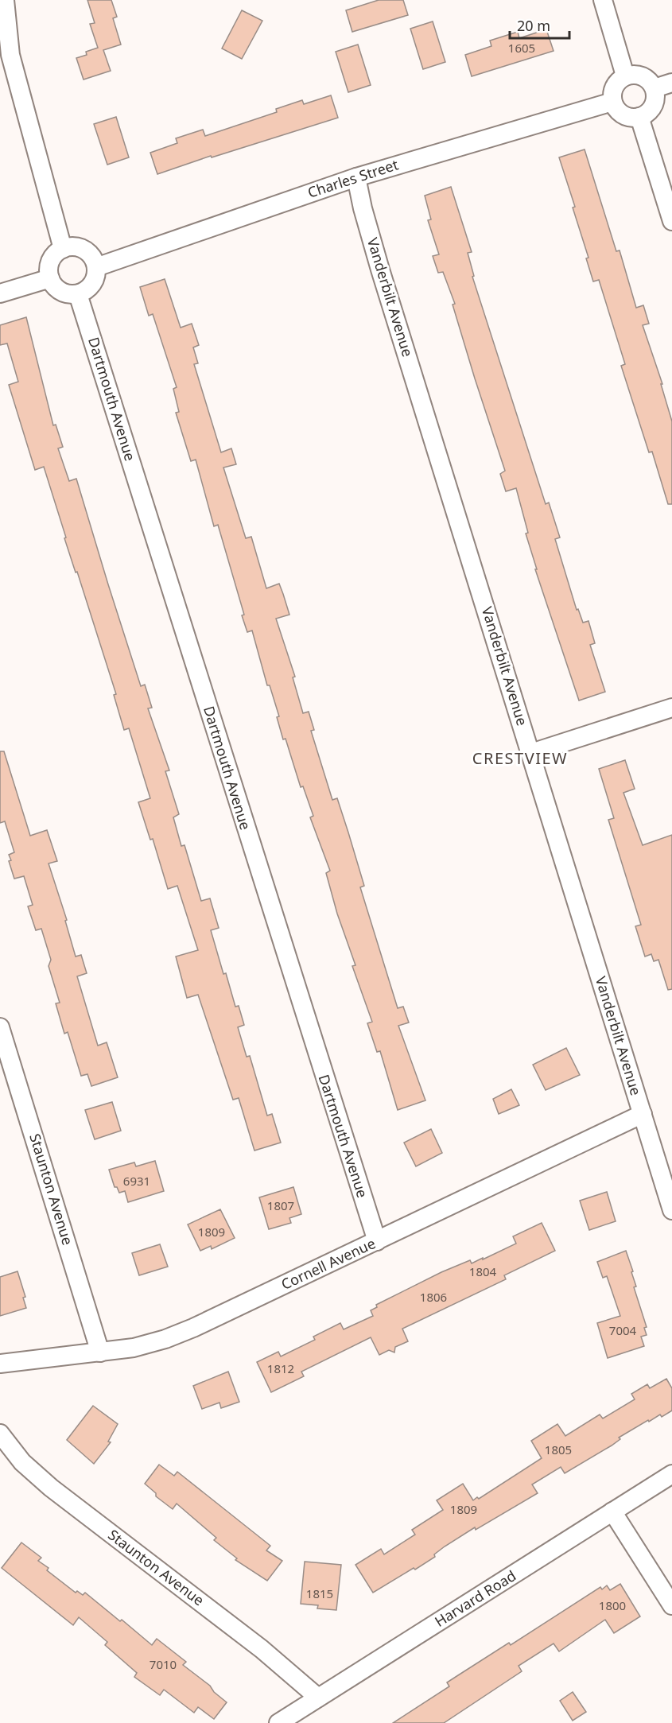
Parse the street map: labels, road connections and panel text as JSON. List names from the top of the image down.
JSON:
{
  "streets": {
    "street": [
      "Charles Street",
      "Vanderbilt Avenue",
      "Dartmouth Avenue",
      "Staunton Avenue",
      "Cornell Avenue",
      "Harvard Road"
    ]
  },
  "crossings": [
    ["Charles Street", "Vanderbilt Avenue"],
    ["Charles Street", "Dartmouth Avenue"],
    ["Vanderbilt Avenue", "Cornell Avenue"],
    ["Dartmouth Avenue", "Cornell Avenue"],
    ["Staunton Avenue", "Cornell Avenue"],
    ["Staunton Avenue", "Harvard Road"]
  ],
  "districts": ["CRESTVIEW"],
  "house_numbers": [
    "1605",
    "6931",
    "1807",
    "1809",
    "1804",
    "1806",
    "7004",
    "1812",
    "1805",
    "1809",
    "1815",
    "1800",
    "7010"
  ],
  "scale_bar": "20 m"
}
